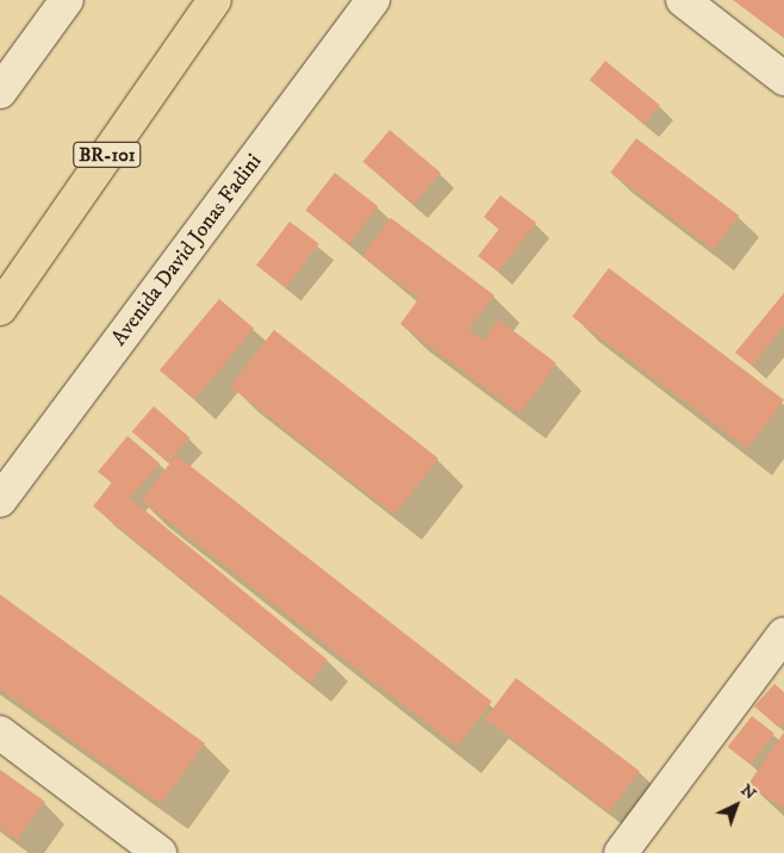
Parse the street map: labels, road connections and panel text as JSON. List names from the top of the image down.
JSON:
{
  "streets": {
    "highway": ["BR-101"],
    "street": ["Avenida David Jonas Fadini"]
  },
  "north": "top right"
}
